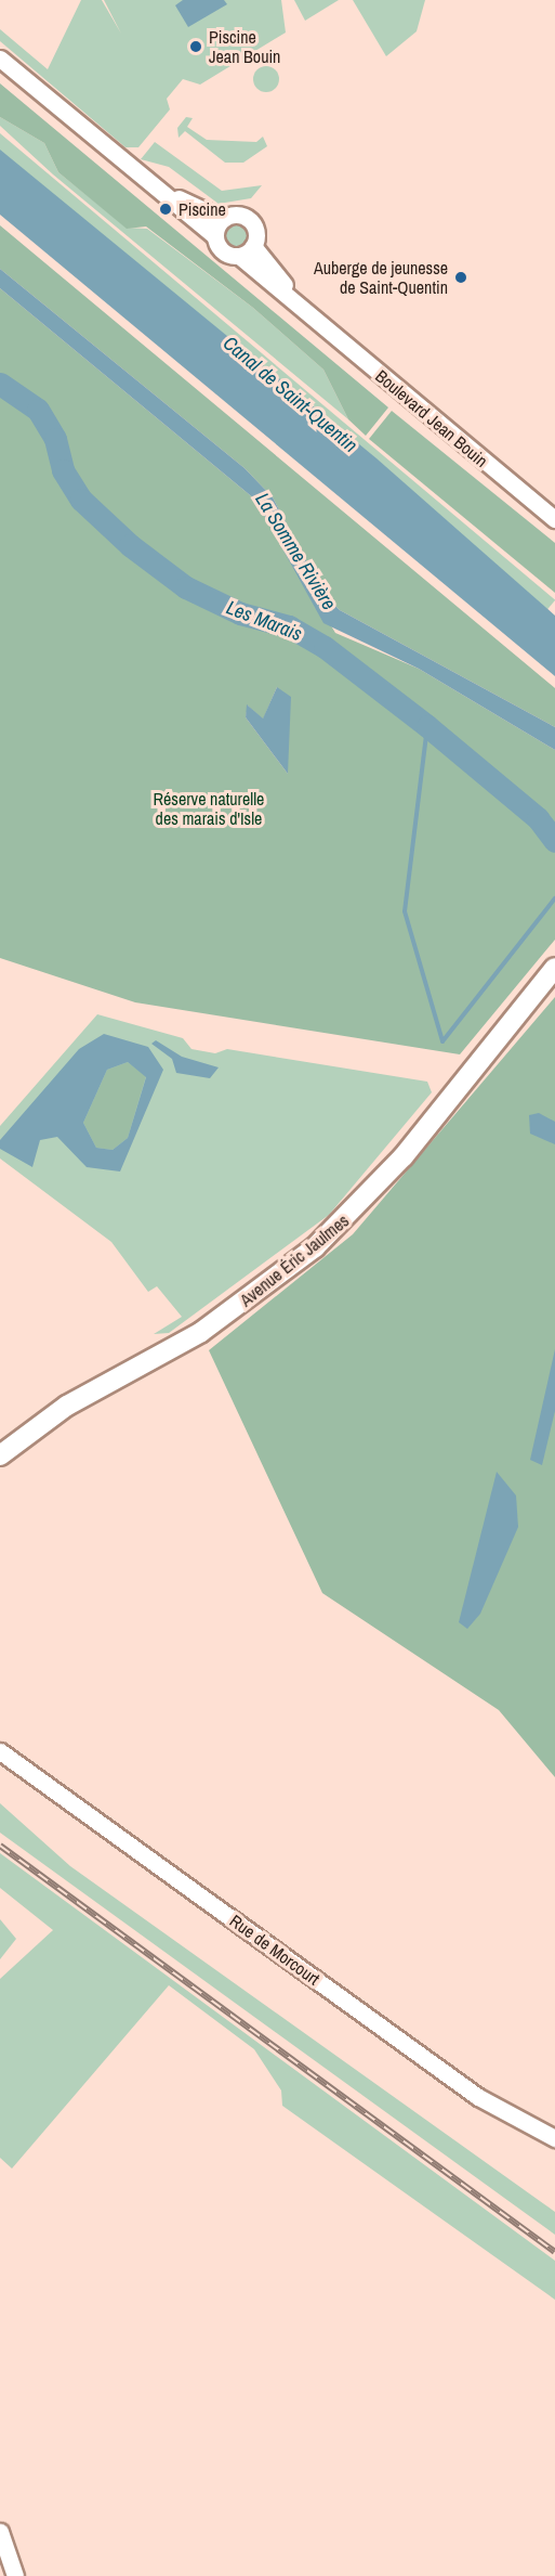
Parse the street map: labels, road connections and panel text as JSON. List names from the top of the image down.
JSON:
{
  "streets": {
    "main road": ["Avenue Éric Jaulmes"],
    "street": ["Boulevard Jean Bouin", "Rue de Morcourt"]
  },
  "water": ["Canal de Saint-Quentin", "La Somme Rivière", "Les Marais"],
  "parks": ["Réserve naturelle des marais d'Isle"],
  "places": ["Piscine Jean Bouin", "Piscine", "Auberge de jeunesse de Saint-Quentin"]
}
